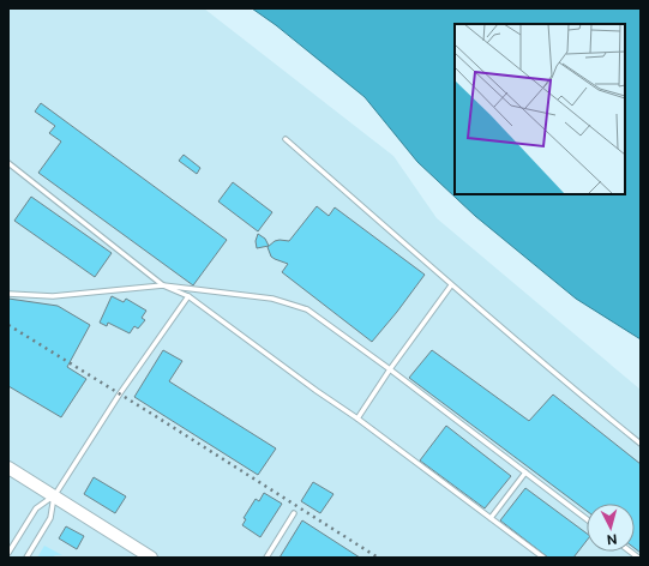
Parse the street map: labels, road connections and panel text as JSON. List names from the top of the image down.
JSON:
{
  "north": "bottom"
}
